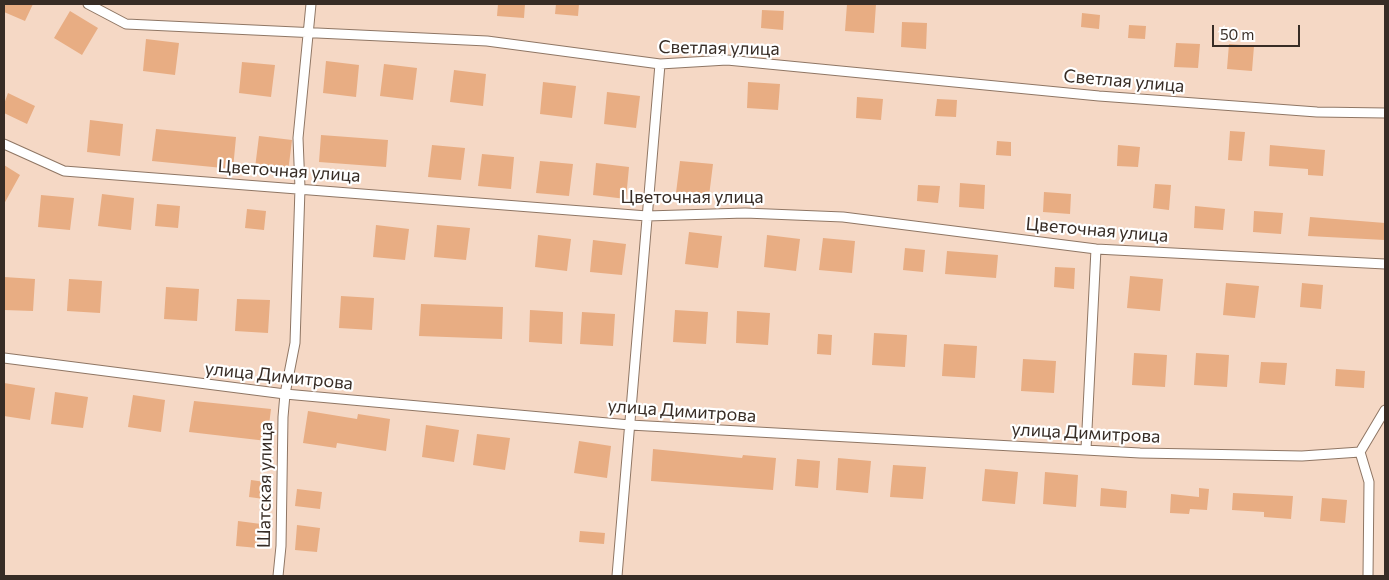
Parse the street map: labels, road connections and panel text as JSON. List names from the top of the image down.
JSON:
{
  "streets": {
    "street": [
      "Светлая улица",
      "Цветочная улица",
      "улица Димитрова",
      "Шатская улица"
    ]
  },
  "crossings": [
    ["Светлая улица", "Шатская улица"],
    ["Цветочная улица", "Шатская улица"],
    ["улица Димитрова", "Шатская улица"]
  ],
  "scale_bar": "50 m"
}
